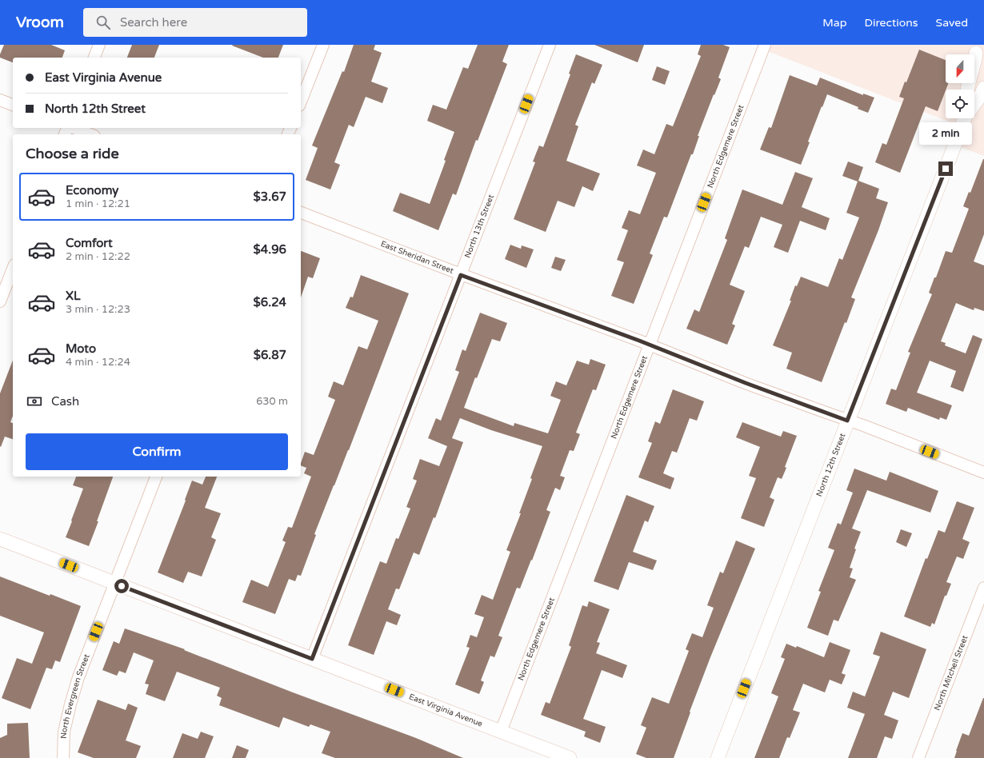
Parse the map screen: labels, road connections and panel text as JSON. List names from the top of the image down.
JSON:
{
  "streets": {
    "street": [
      "North Edgemere Street",
      "North 13th Street",
      "East Sheridan Street",
      "North 12th Street",
      "North Mitchell Street",
      "North Evergreen Street",
      "East Virginia Avenue"
    ]
  },
  "crossings": [
    ["North Edgemere Street", "East Sheridan Street"],
    ["North Edgemere Street", "East Virginia Avenue"],
    ["North 13th Street", "East Sheridan Street"],
    ["North 13th Street", "East Virginia Avenue"],
    ["East Sheridan Street", "North 12th Street"],
    ["North Evergreen Street", "East Virginia Avenue"]
  ],
  "north": "bottom",
  "page": {
    "header": "Vroom",
    "search": "Search here",
    "nav": ["Map", "Directions", "Saved"],
    "banner": ["East Virginia Avenue", "North 12th Street"],
    "bubble": "2 min",
    "heading": "Choose a ride",
    "list": [
      {
        "name": "Economy",
        "note": "1 min · 12:21",
        "value": "$3.67"
      },
      {
        "name": "Comfort",
        "note": "2 min · 12:22",
        "value": "$4.96"
      },
      {
        "name": "XL",
        "note": "3 min · 12:23",
        "value": "$6.24"
      },
      {
        "name": "Moto",
        "note": "4 min · 12:24",
        "value": "$6.87"
      }
    ],
    "pay": ["Cash", "630 m"],
    "buttons": "Confirm"
  }
}
